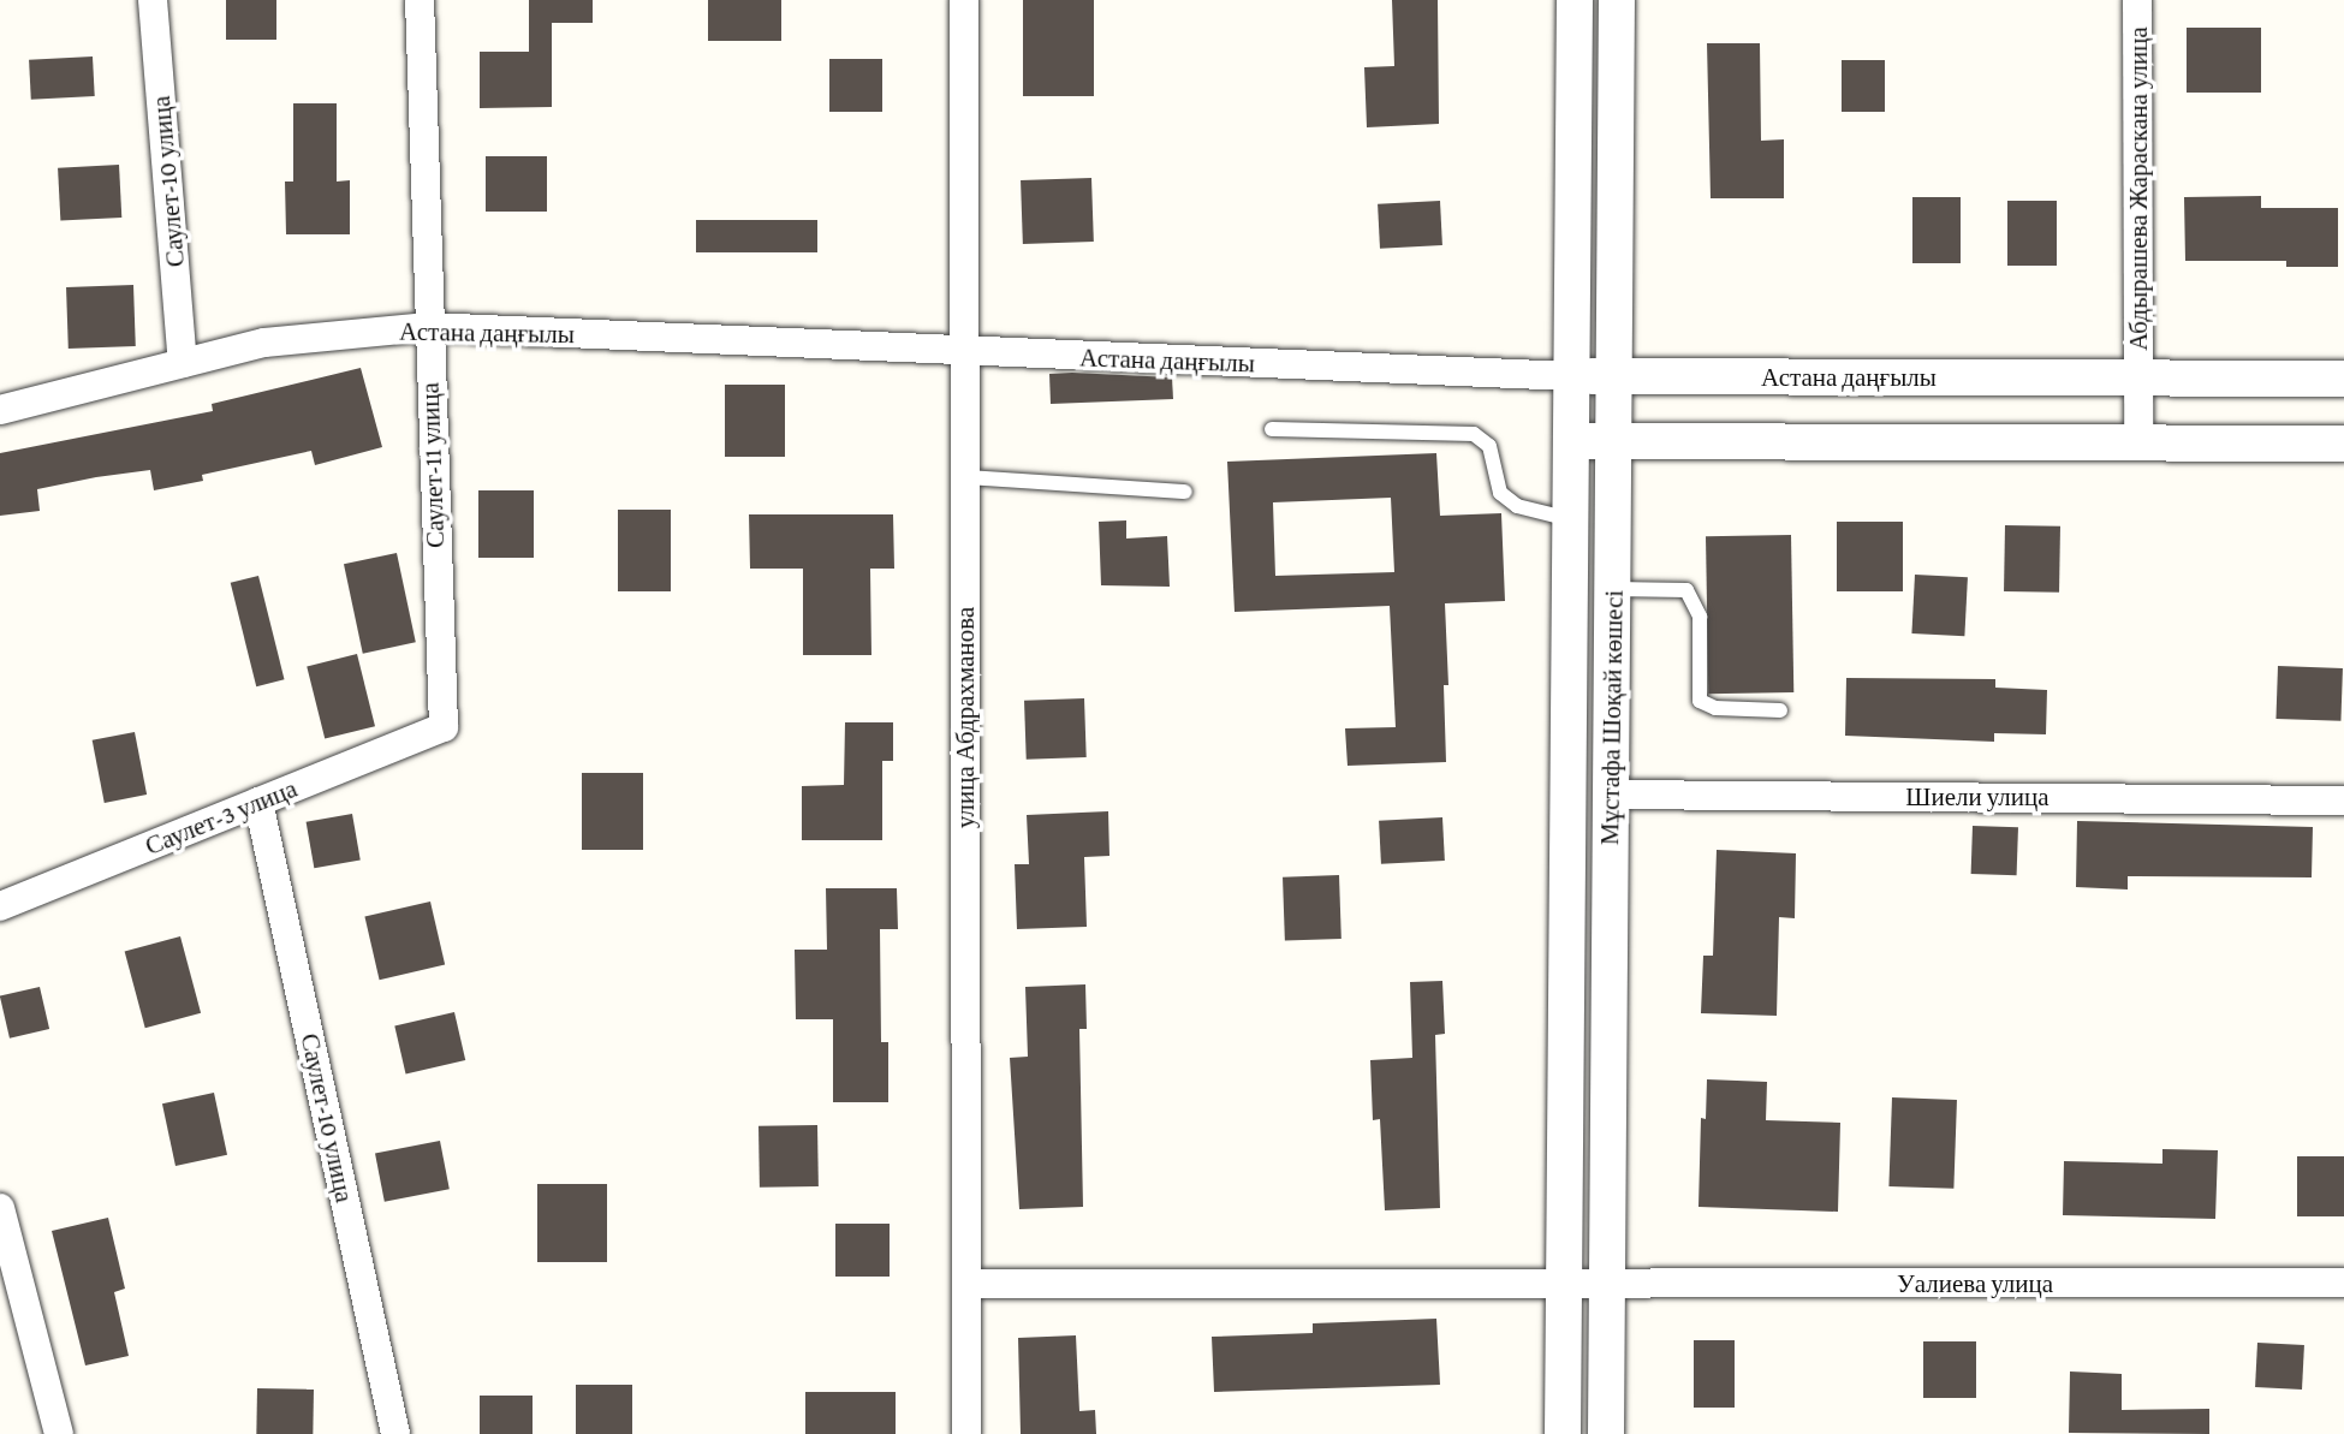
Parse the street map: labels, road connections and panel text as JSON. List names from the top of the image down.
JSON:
{
  "streets": {
    "street": [
      "Саулет-10 улица",
      "Абдырашева Жараскана улица",
      "Астана даңғылы",
      "Саулет-11 улица",
      "улица Абдрахманова",
      "Мұстафа Шоқай көшесі",
      "Шиели улица",
      "Саулет-3 улица",
      "Уалиева улица"
    ]
  },
  "crossings": [
    ["Саулет-10 улица", "Астана даңғылы"],
    ["Саулет-10 улица", "Саулет-3 улица"],
    ["Абдырашева Жараскана улица", "Астана даңғылы"],
    ["Астана даңғылы", "Саулет-11 улица"],
    ["Астана даңғылы", "улица Абдрахманова"],
    ["Астана даңғылы", "Мұстафа Шоқай көшесі"],
    ["Саулет-11 улица", "Саулет-3 улица"],
    ["улица Абдрахманова", "Уалиева улица"],
    ["Мұстафа Шоқай көшесі", "Шиели улица"],
    ["Мұстафа Шоқай көшесі", "Уалиева улица"]
  ]
}
